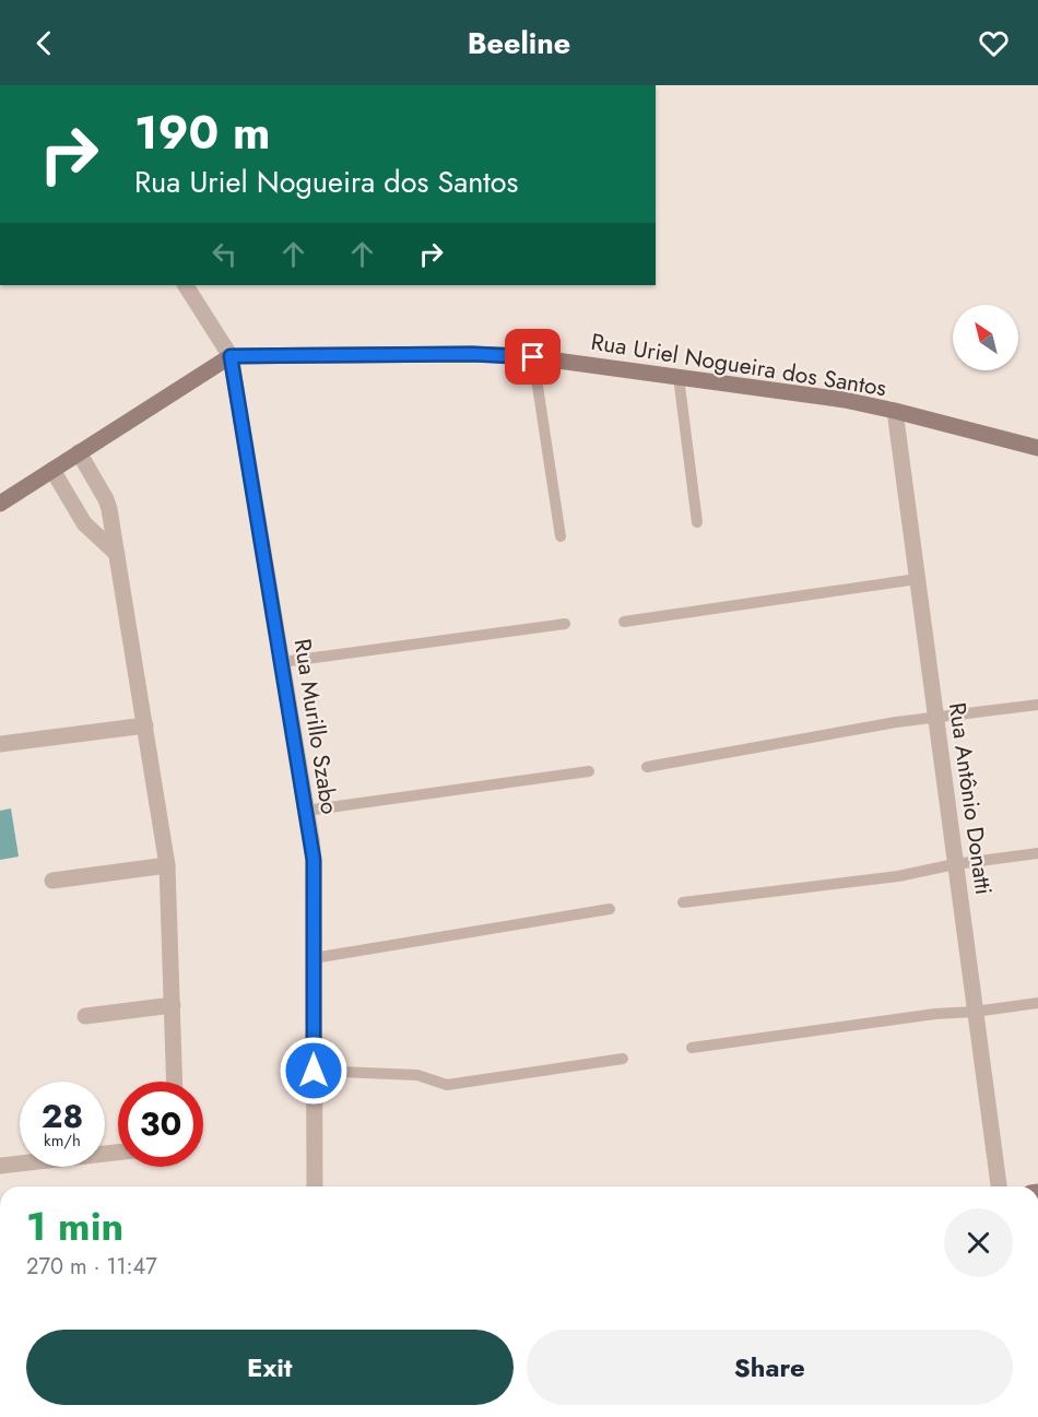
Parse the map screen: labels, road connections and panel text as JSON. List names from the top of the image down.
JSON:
{
  "streets": {
    "street": ["Rua Uriel Nogueira dos Santos", "Rua Murillo Szabo", "Rua Antônio Donatti"]
  },
  "crossings": [
    ["Rua Uriel Nogueira dos Santos", "Rua Murillo Szabo"],
    ["Rua Uriel Nogueira dos Santos", "Rua Antônio Donatti"]
  ],
  "north": "top left",
  "page": {
    "header": "Beeline",
    "turn": ["190 m", "Rua Uriel Nogueira dos Santos"],
    "speed": "28 km/h",
    "limit": "30",
    "heading": ["1 min", "270 m · 11:47"],
    "buttons": ["Exit", "Share"]
  }
}
